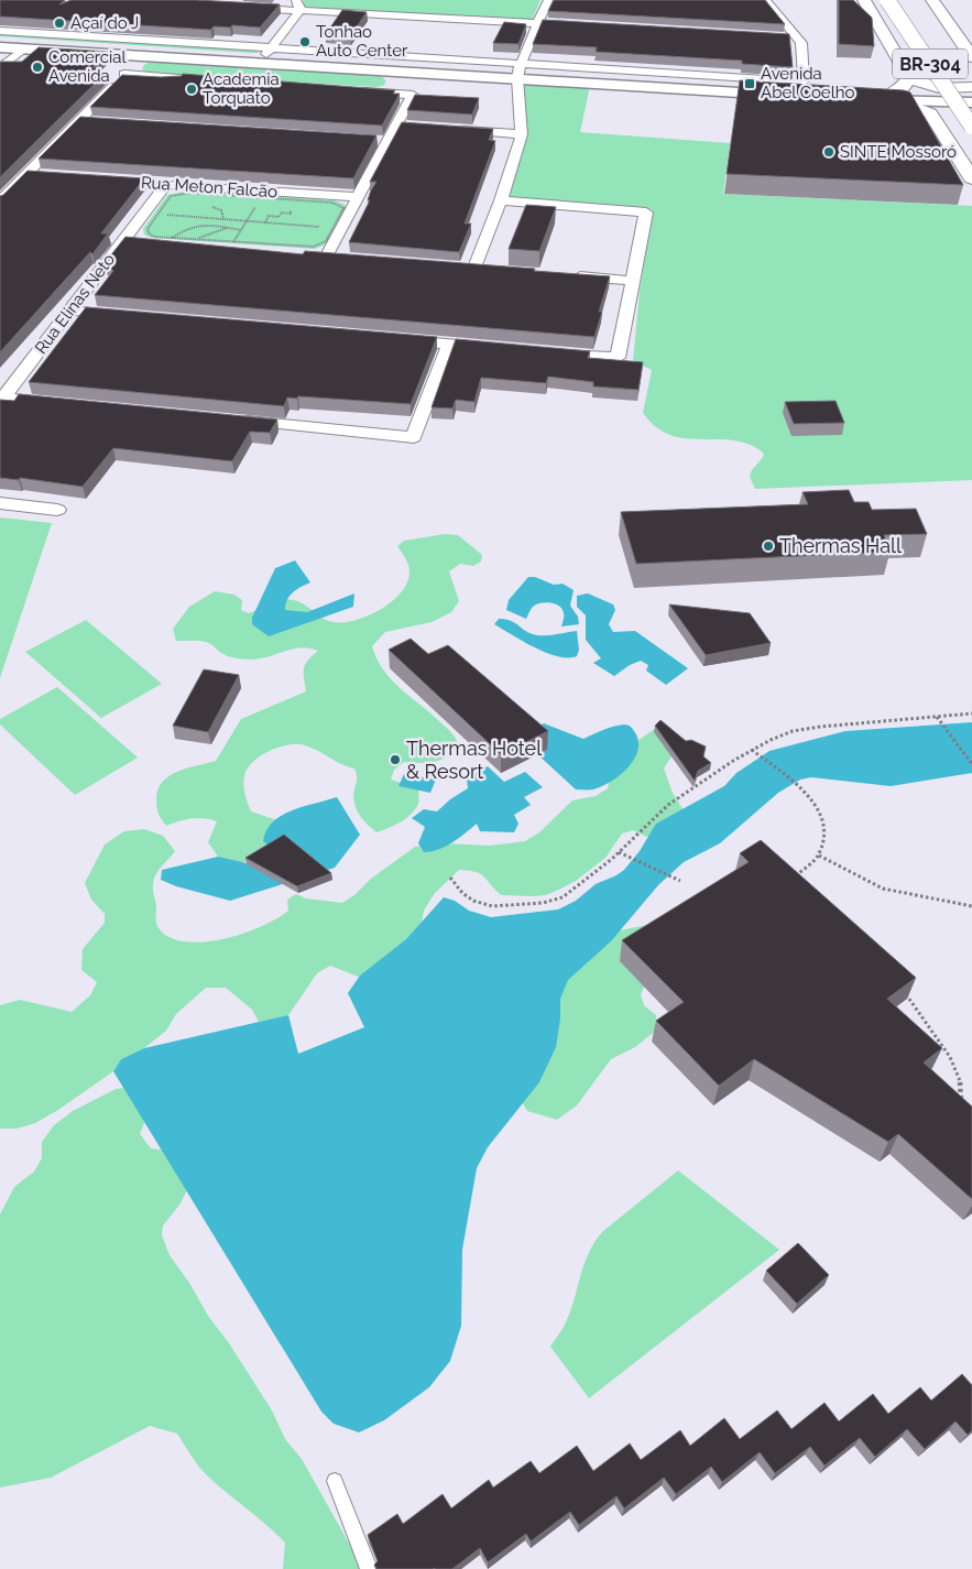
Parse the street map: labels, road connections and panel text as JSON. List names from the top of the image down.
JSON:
{
  "streets": {
    "highway": ["BR-304"],
    "street": ["Rua Meton Falcão", "Rua Elinas Neto"]
  },
  "crossings": [
    ["Rua Meton Falcão", "Rua Elinas Neto"]
  ],
  "places": {
    "other": [
      "Açaí do J",
      "Tonhao Auto Center",
      "Comercial Avenida",
      "Academia Torquato",
      "SINTE Mossoró",
      "Thermas Hall",
      "Thermas Hotel & Resort"
    ],
    "transit": ["Avenida Abel Coelho"]
  }
}
